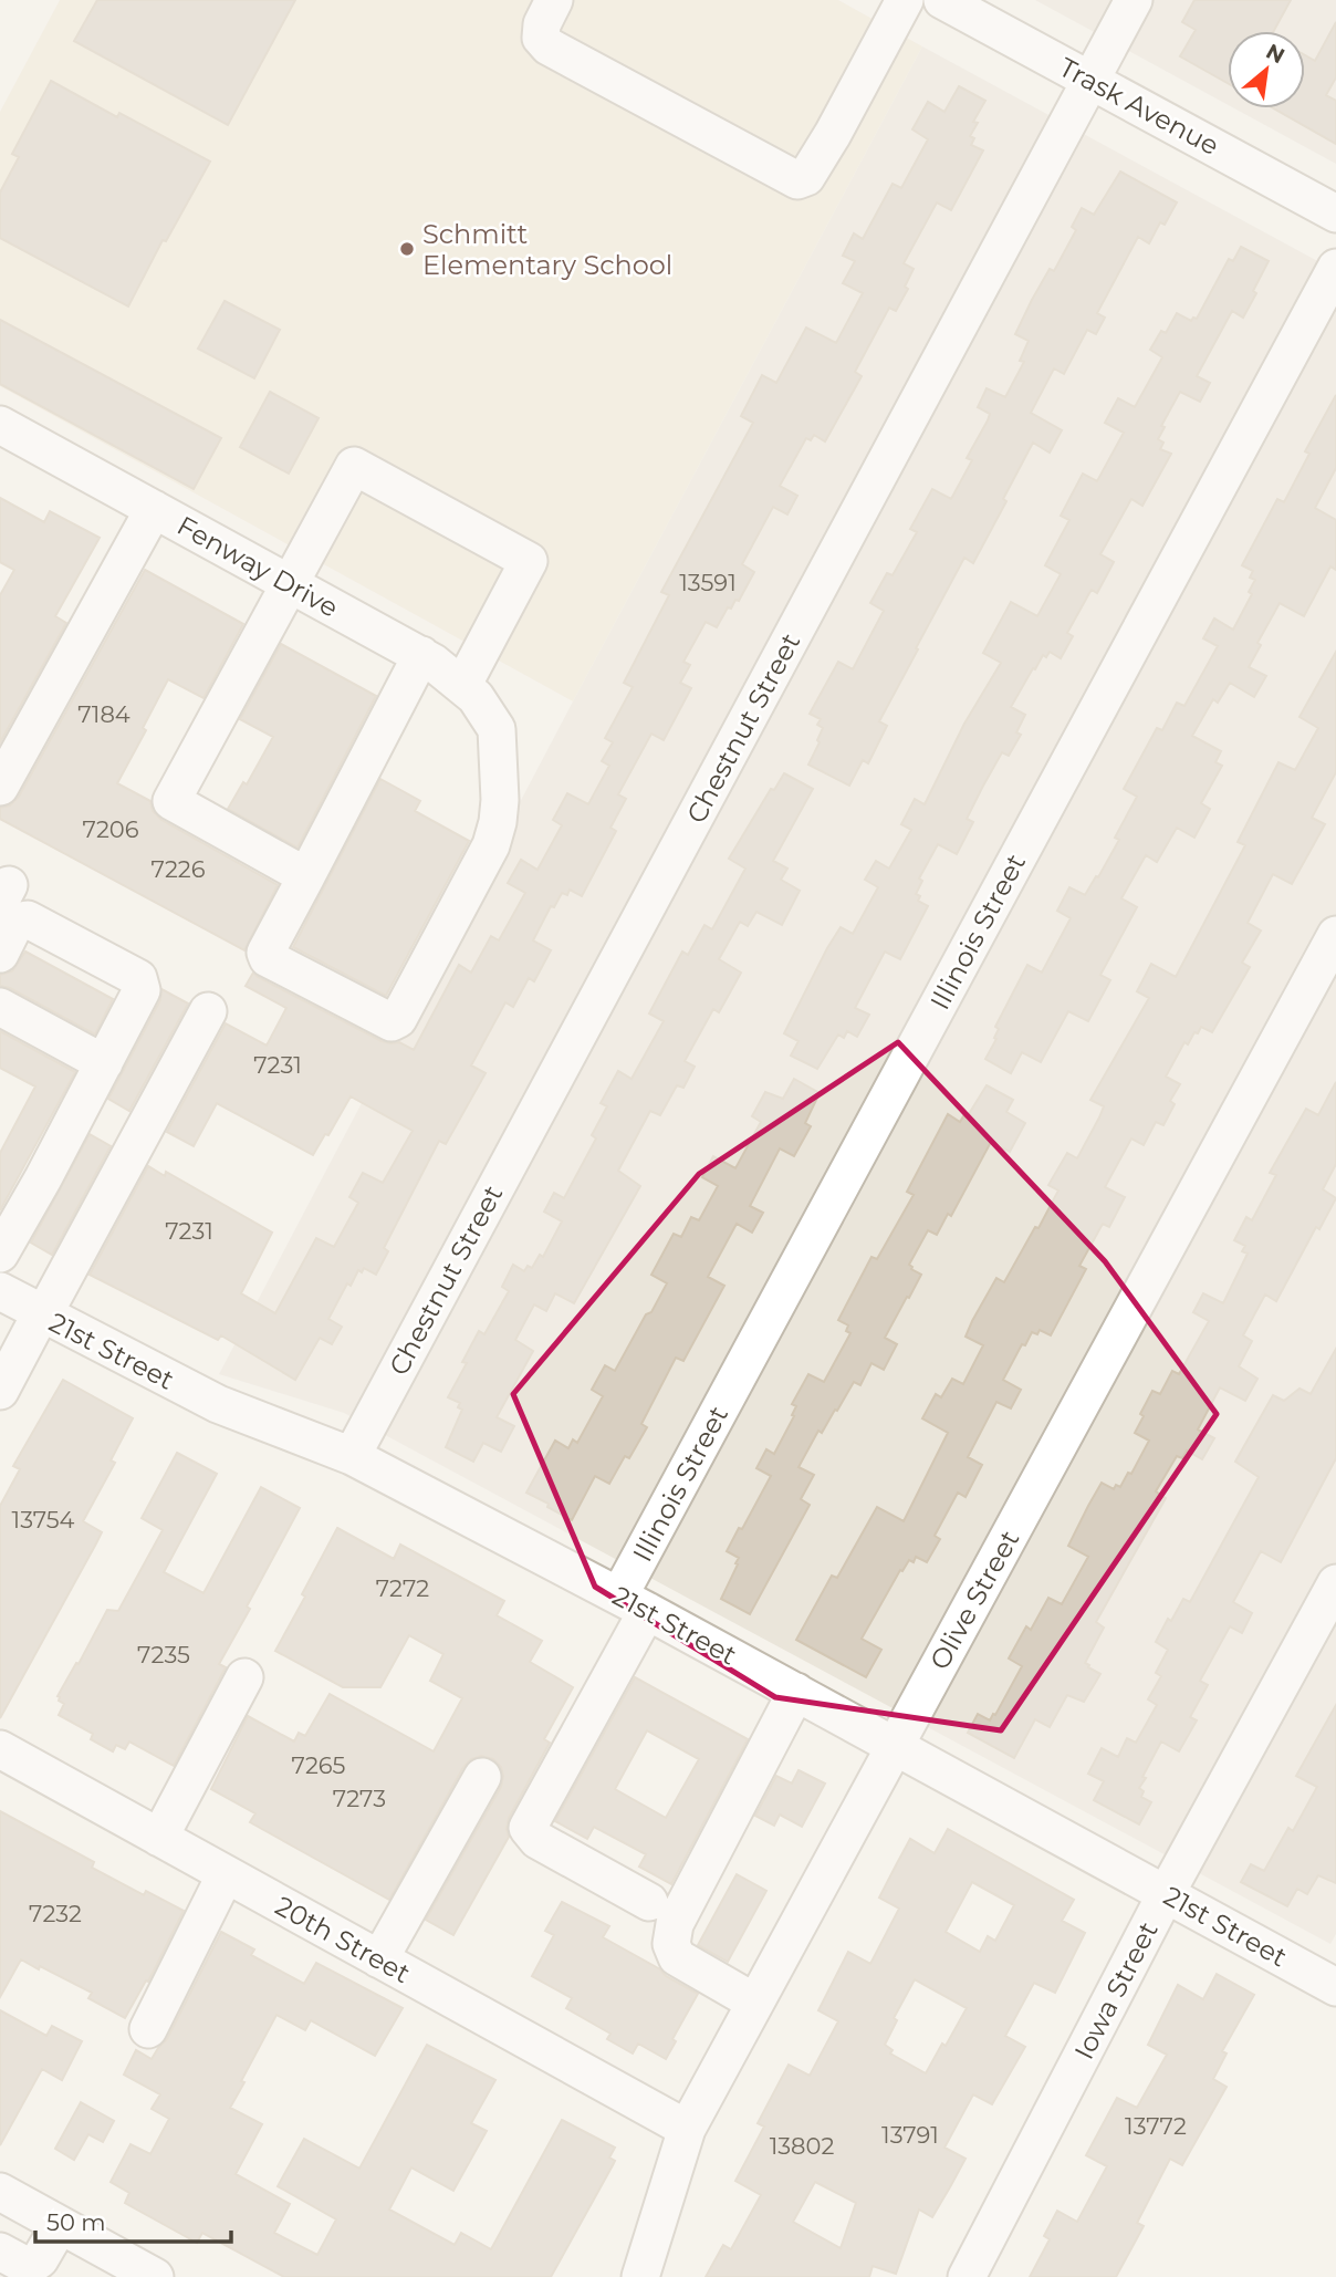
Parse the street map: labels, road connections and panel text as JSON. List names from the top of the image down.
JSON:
{
  "streets": {
    "street": [
      "Trask Avenue",
      "Fenway Drive",
      "Chestnut Street",
      "Illinois Street",
      "21st Street",
      "Olive Street",
      "20th Street",
      "Iowa Street"
    ]
  },
  "crossings": [
    ["Trask Avenue", "Chestnut Street"],
    ["Chestnut Street", "21st Street"],
    ["Illinois Street", "21st Street"],
    ["21st Street", "Olive Street"],
    ["21st Street", "Iowa Street"],
    ["Olive Street", "20th Street"]
  ],
  "places": ["Schmitt Elementary School"],
  "house_numbers": [
    "13591",
    "7184",
    "7206",
    "7226",
    "7231",
    "7231",
    "13754",
    "7272",
    "7235",
    "7265",
    "7273",
    "7232",
    "13772",
    "13791",
    "13802"
  ],
  "scale_bar": "50 m",
  "north": "top right"
}
